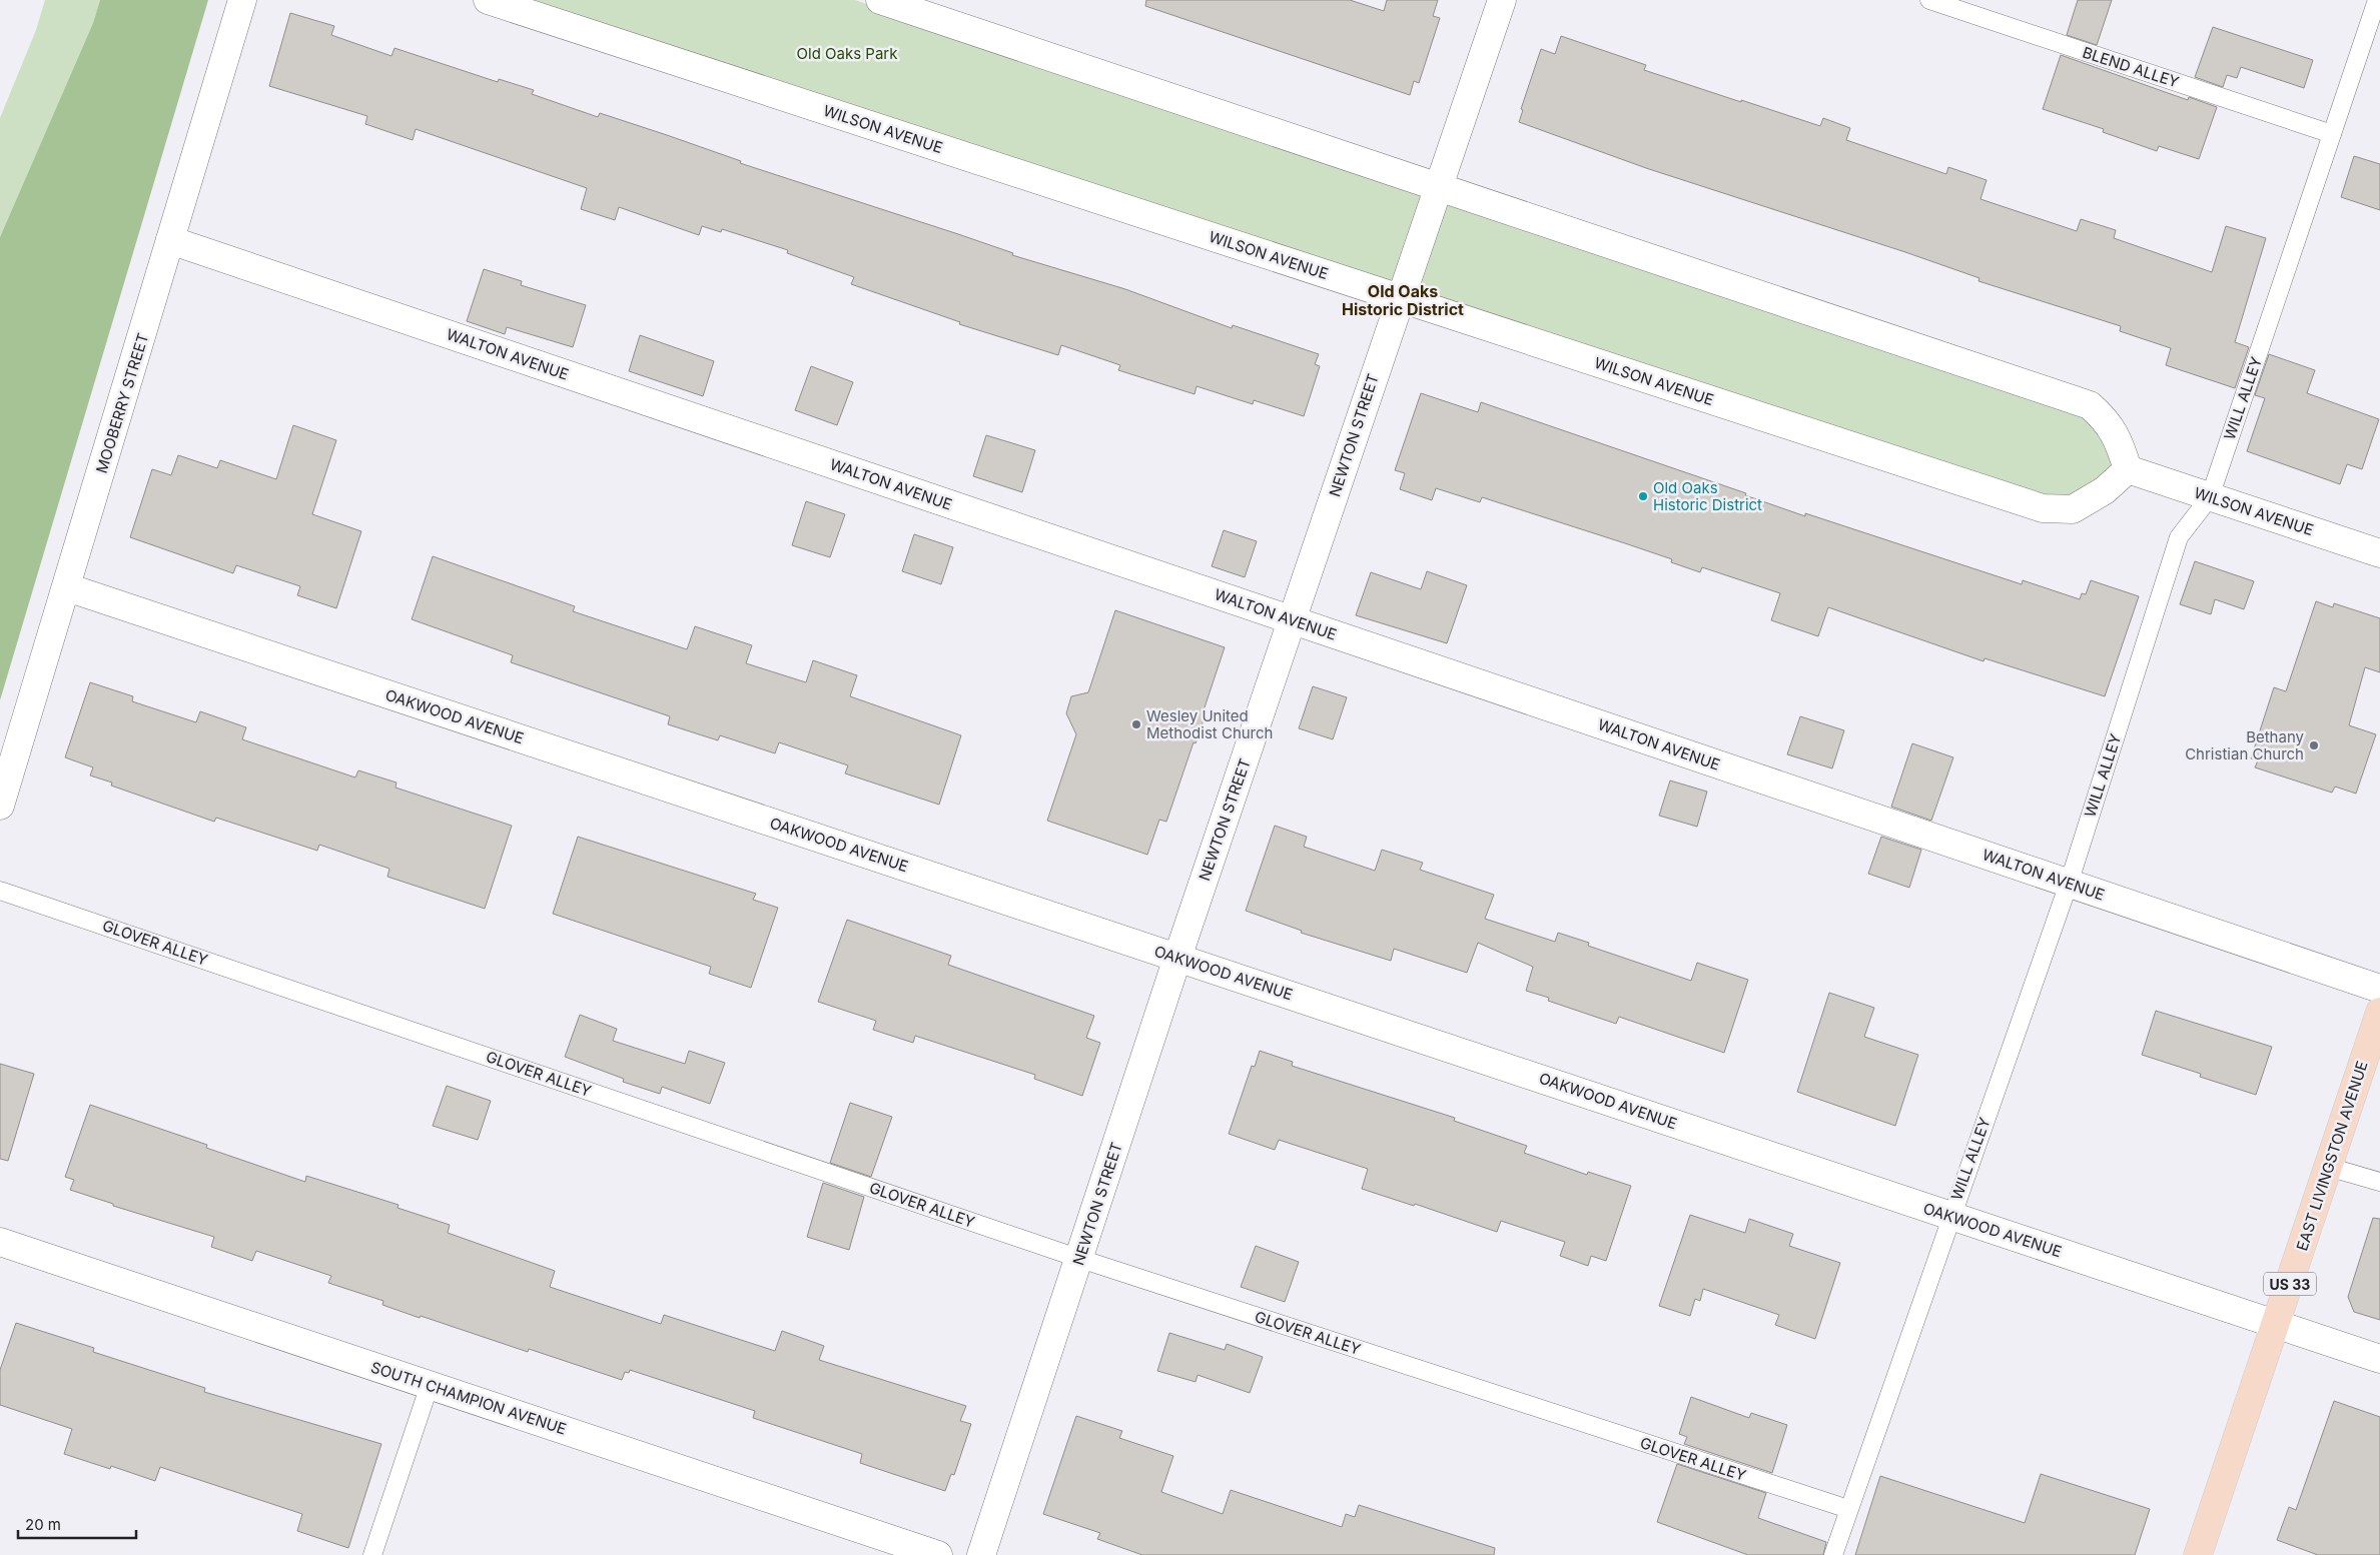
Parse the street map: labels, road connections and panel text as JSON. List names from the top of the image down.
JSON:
{
  "streets": {
    "main road": ["EAST LIVINGSTON AVENUE", "US 33"],
    "street": [
      "WILSON AVENUE",
      "WALTON AVENUE",
      "MOOBERRY STREET",
      "NEWTON STREET",
      "OAKWOOD AVENUE",
      "SOUTH CHAMPION AVENUE"
    ],
    "lane": ["BLEND ALLEY", "WILL ALLEY", "GLOVER ALLEY"]
  },
  "crossings": [
    ["BLEND ALLEY", "WILL ALLEY"],
    ["WILSON AVENUE", "WILL ALLEY"],
    ["WILSON AVENUE", "NEWTON STREET"],
    ["WALTON AVENUE", "WILL ALLEY"],
    ["WALTON AVENUE", "MOOBERRY STREET"],
    ["WALTON AVENUE", "NEWTON STREET"],
    ["WILL ALLEY", "OAKWOOD AVENUE"],
    ["WILL ALLEY", "GLOVER ALLEY"],
    ["MOOBERRY STREET", "OAKWOOD AVENUE"],
    ["NEWTON STREET", "OAKWOOD AVENUE"],
    ["NEWTON STREET", "GLOVER ALLEY"],
    ["OAKWOOD AVENUE", "EAST LIVINGSTON AVENUE"]
  ],
  "districts": ["Old Oaks Historic District"],
  "parks": ["Old Oaks Park"],
  "places": ["Old Oaks Historic District", "Wesley United Methodist Church", "Bethany Christian Church"],
  "scale_bar": "20 m"
}
